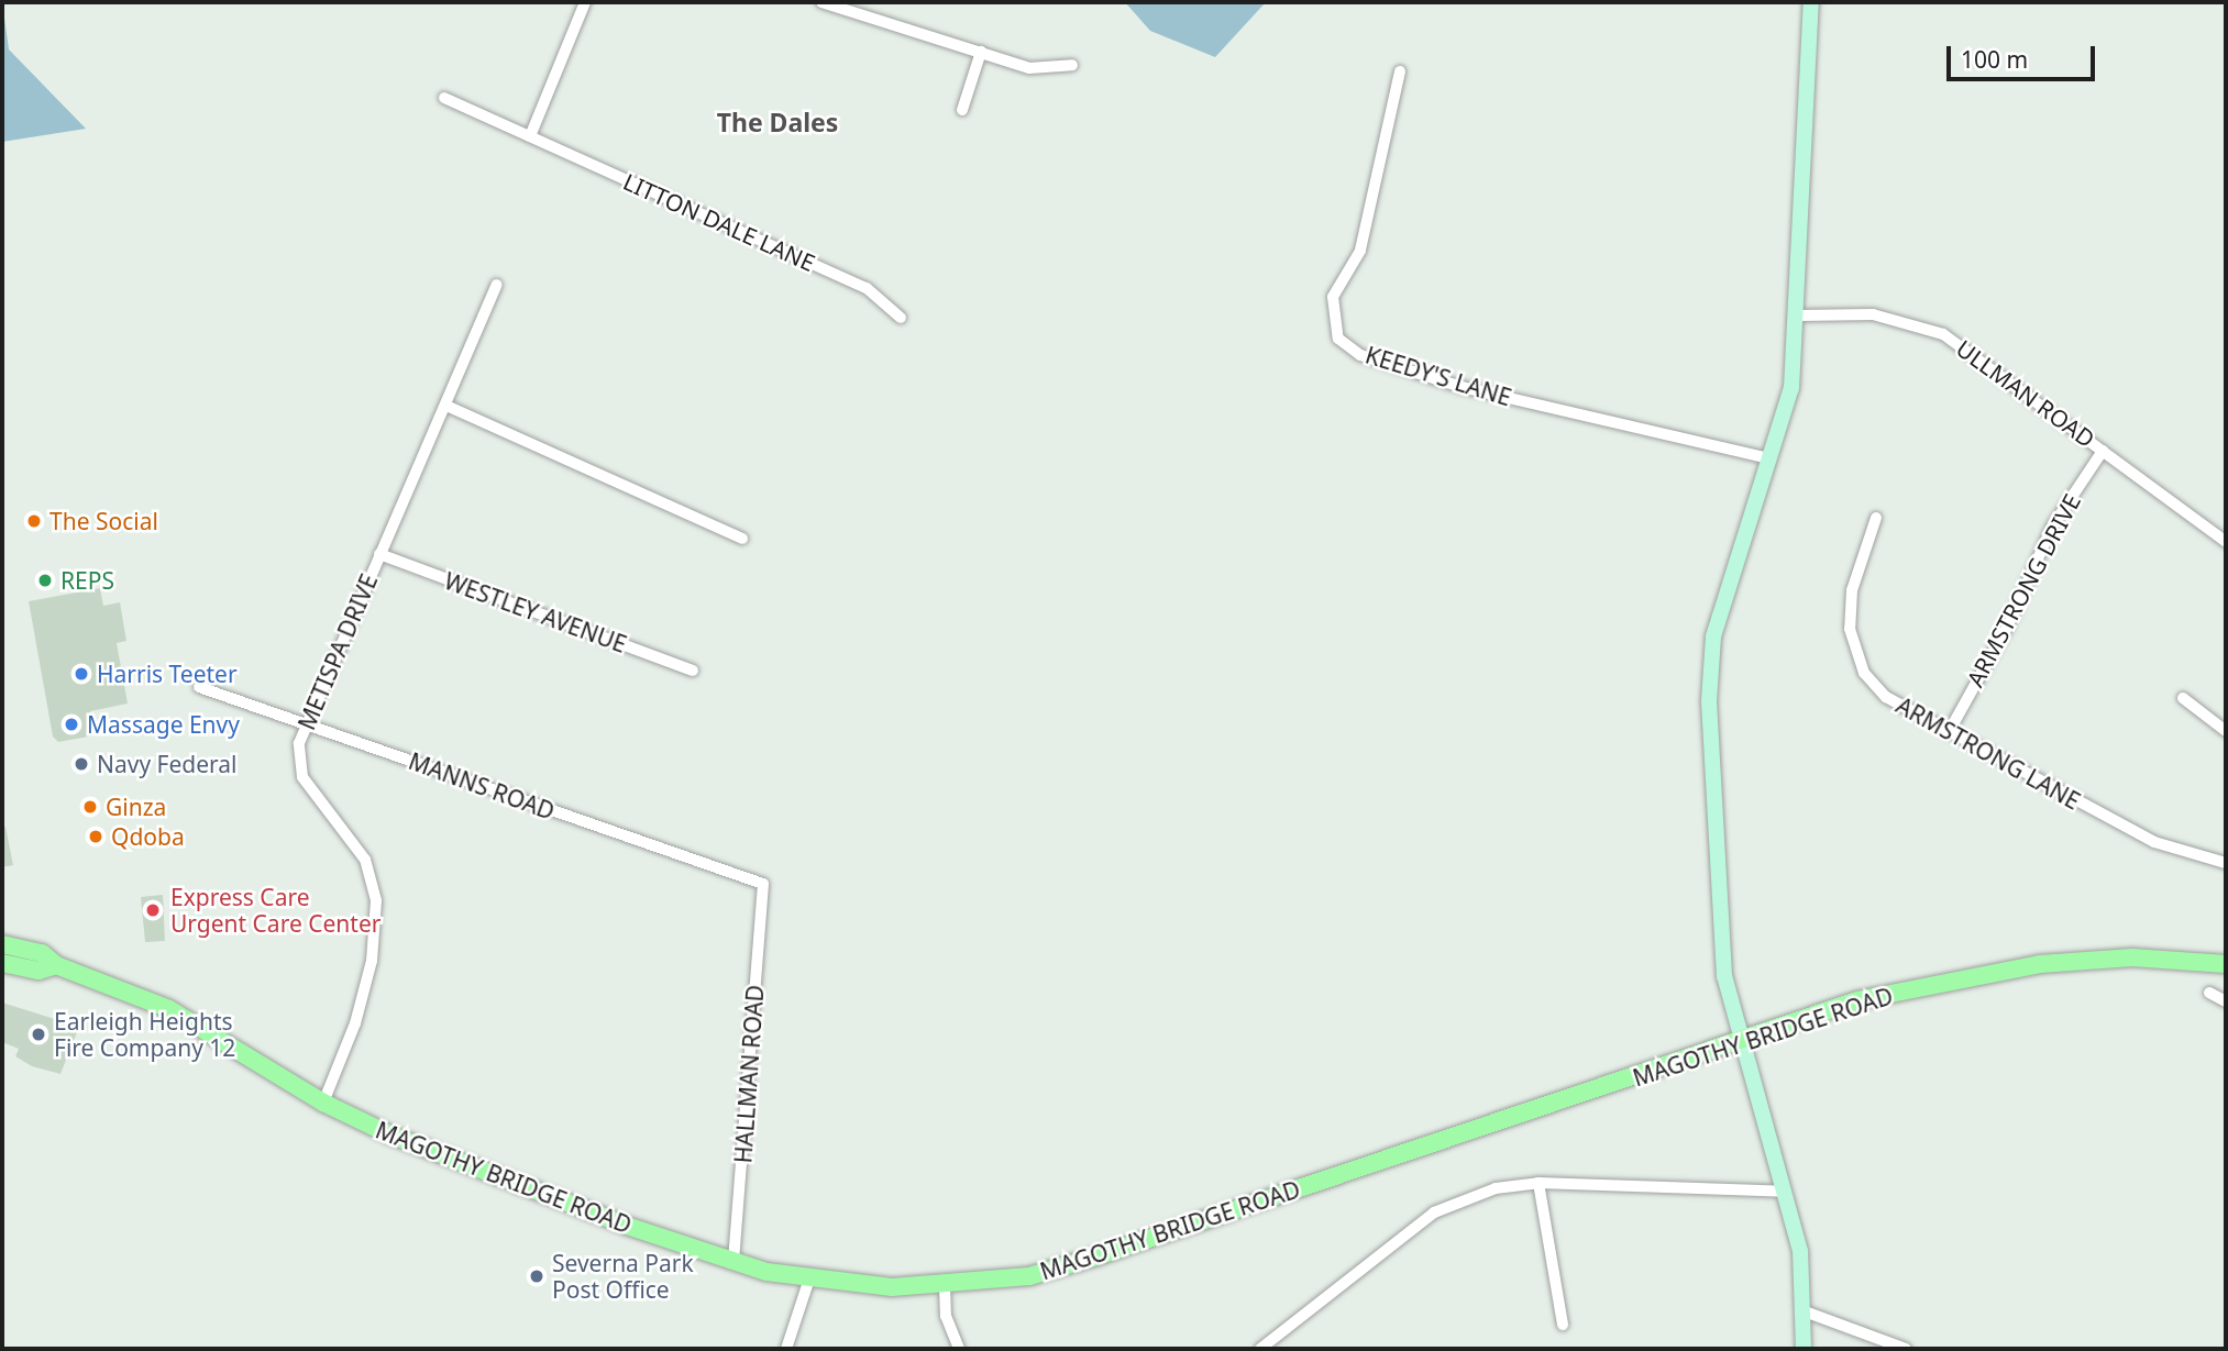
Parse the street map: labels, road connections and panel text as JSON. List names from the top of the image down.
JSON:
{
  "streets": {
    "main road": ["MAGOTHY BRIDGE ROAD"],
    "street": [
      "LITTON DALE LANE",
      "KEEDY'S LANE",
      "ULLMAN ROAD",
      "ARMSTRONG DRIVE",
      "WESTLEY AVENUE",
      "METISPA DRIVE",
      "ARMSTRONG LANE",
      "MANNS ROAD",
      "HALLMAN ROAD"
    ]
  },
  "crossings": [
    ["ULLMAN ROAD", "ARMSTRONG DRIVE"],
    ["ARMSTRONG DRIVE", "ARMSTRONG LANE"],
    ["WESTLEY AVENUE", "METISPA DRIVE"],
    ["METISPA DRIVE", "MANNS ROAD"],
    ["METISPA DRIVE", "MAGOTHY BRIDGE ROAD"],
    ["MANNS ROAD", "HALLMAN ROAD"],
    ["MAGOTHY BRIDGE ROAD", "HALLMAN ROAD"]
  ],
  "districts": ["The Dales"],
  "places": [
    "The Social",
    "REPS",
    "Harris Teeter",
    "Massage Envy",
    "Navy Federal",
    "Ginza",
    "Qdoba",
    "Express Care Urgent Care Center",
    "Earleigh Heights Fire Company 12",
    "Severna Park Post Office"
  ],
  "scale_bar": "100 m"
}
